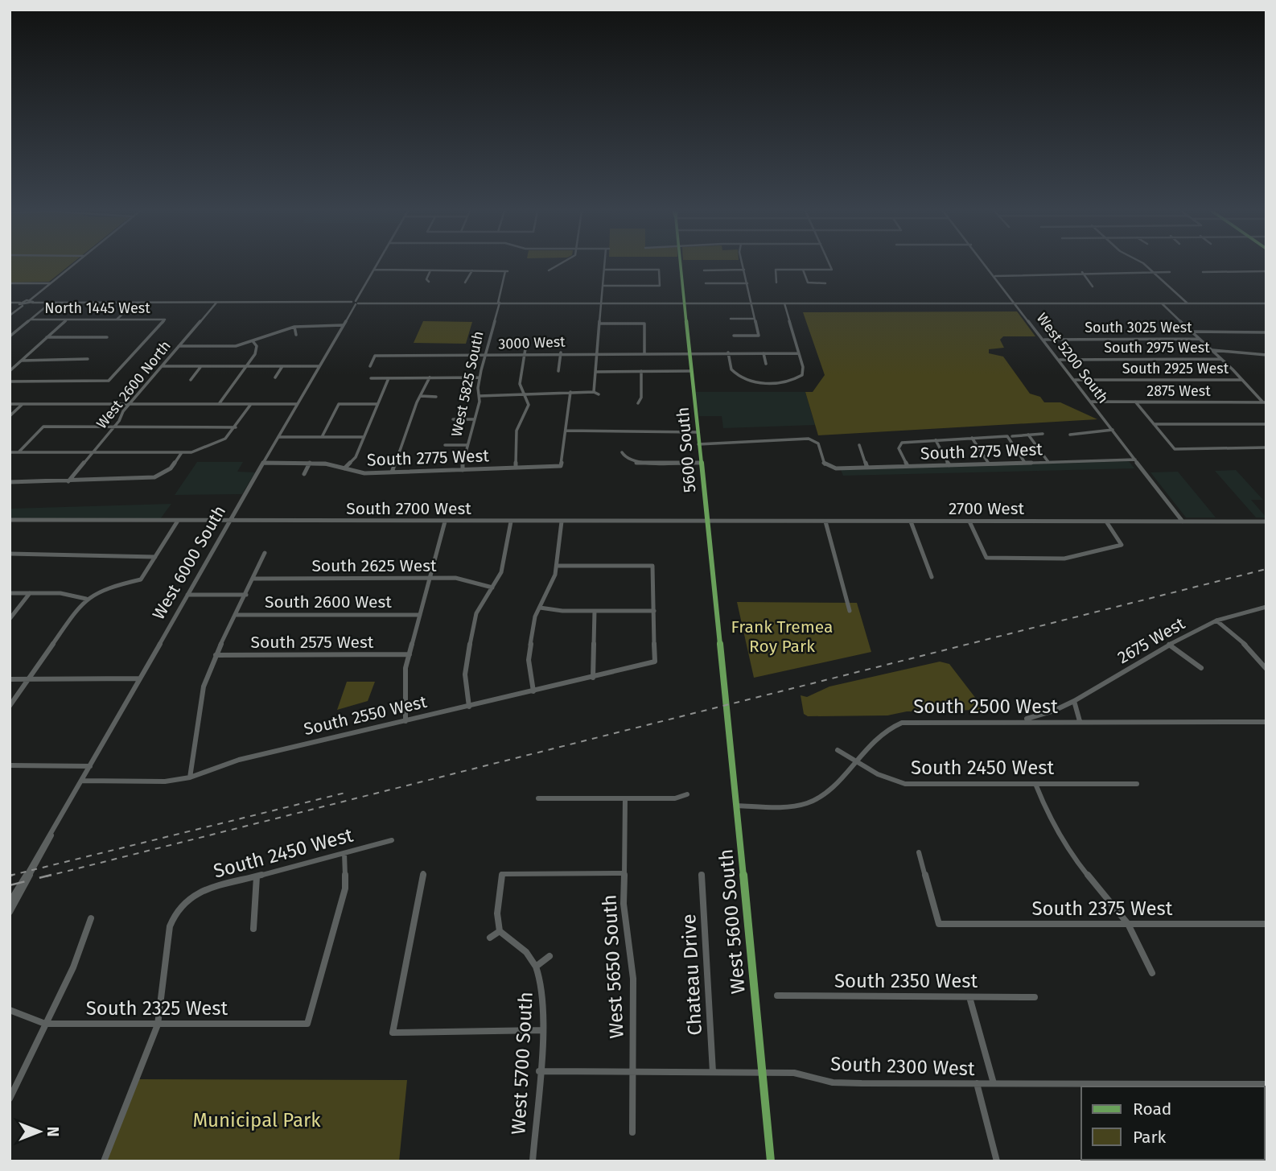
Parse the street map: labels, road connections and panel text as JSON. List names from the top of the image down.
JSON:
{
  "streets": {
    "main road": ["5600 South", "West 5600 South"],
    "street": [
      "North 1445 West",
      "South 3025 West",
      "3000 West",
      "South 2975 West",
      "West 5200 South",
      "South 2925 West",
      "West 5825 South",
      "West 2600 North",
      "2875 West",
      "South 2775 West",
      "South 2700 West",
      "2700 West",
      "West 6000 South",
      "South 2625 West",
      "South 2600 West",
      "2675 West",
      "South 2575 West",
      "South 2500 West",
      "South 2550 West",
      "South 2450 West",
      "South 2375 West",
      "West 5650 South",
      "Chateau Drive",
      "South 2350 West",
      "South 2325 West",
      "West 5700 South",
      "South 2300 West"
    ]
  },
  "crossings": [
    ["South 3025 West", "West 5200 South"],
    ["3000 West", "West 5825 South"],
    ["3000 West", "5600 South"],
    ["South 2975 West", "West 5200 South"],
    ["West 5200 South", "South 2925 West"],
    ["West 5200 South", "2875 West"],
    ["West 5200 South", "South 2775 West"],
    ["West 5200 South", "2700 West"],
    ["West 5825 South", "South 2775 West"],
    ["5600 South", "South 2775 West"],
    ["5600 South", "South 2700 West"],
    ["5600 South", "2700 West"],
    ["5600 South", "West 5600 South"],
    ["South 2775 West", "West 6000 South"],
    ["South 2700 West", "2700 West"],
    ["South 2700 West", "West 6000 South"],
    ["West 6000 South", "South 2550 West"],
    ["2675 West", "South 2500 West"],
    ["South 2500 West", "South 2450 West"],
    ["South 2500 West", "West 5600 South"],
    ["South 2450 West", "South 2325 West"],
    ["West 5600 South", "South 2300 West"],
    ["West 5650 South", "South 2300 West"],
    ["Chateau Drive", "South 2300 West"],
    ["West 5700 South", "South 2300 West"]
  ],
  "parks": ["Frank Tremea Roy Park", "Municipal Park"],
  "legend": ["Road", "Park"],
  "north": "right"
}
